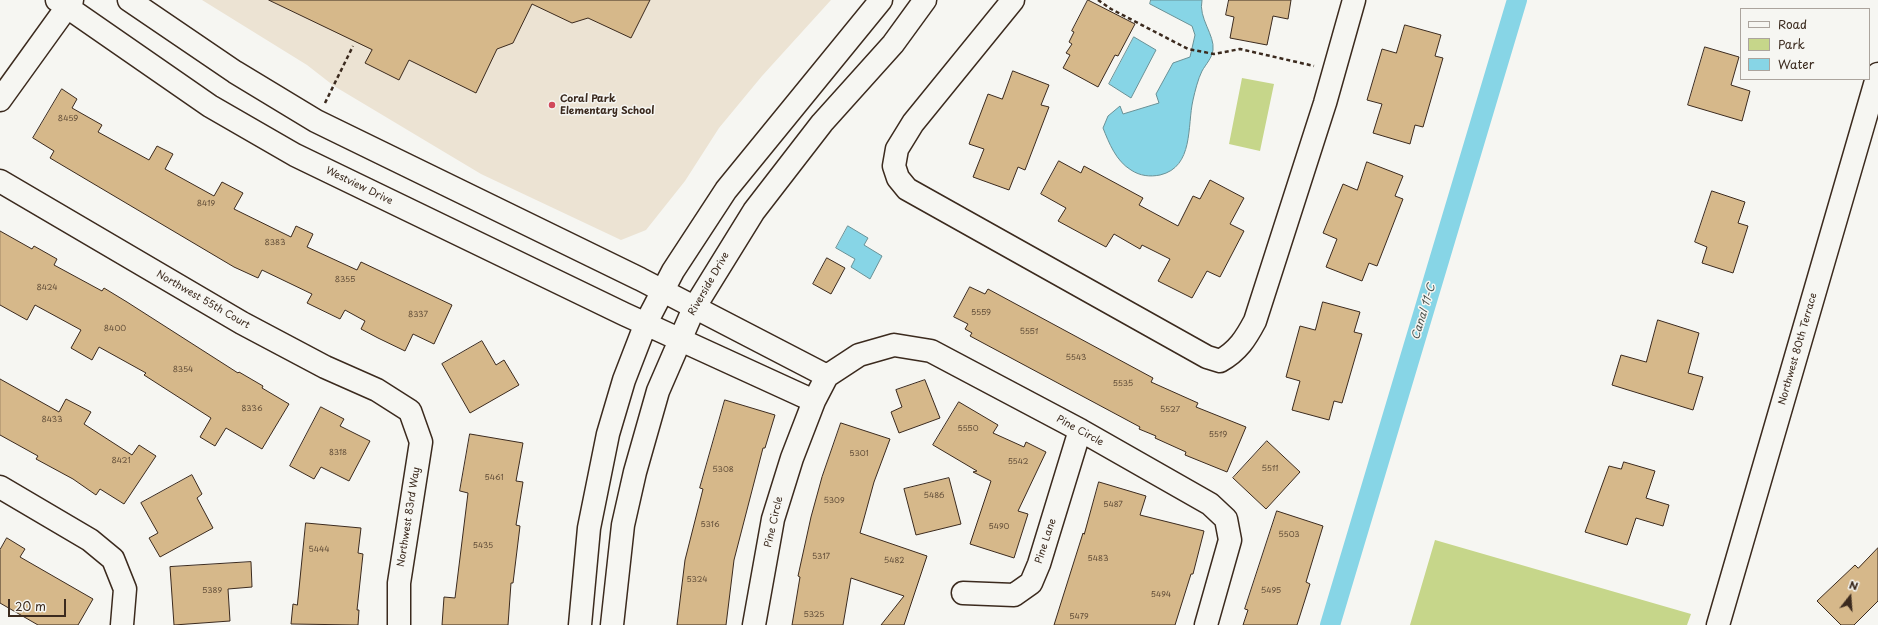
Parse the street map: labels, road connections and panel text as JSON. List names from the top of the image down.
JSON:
{
  "streets": {
    "street": [
      "Westview Drive",
      "Riverside Drive",
      "Northwest 55th Court",
      "Northwest 80th Terrace",
      "Pine Circle",
      "Northwest 83rd Way",
      "Pine Lane"
    ]
  },
  "crossings": [
    ["Westview Drive", "Riverside Drive"],
    ["Northwest 55th Court", "Northwest 83rd Way"],
    ["Pine Circle", "Pine Lane"]
  ],
  "water": ["Canal 11-C"],
  "places": ["Coral Park Elementary School"],
  "house_numbers": [
    "8459",
    "8419",
    "8383",
    "8355",
    "8424",
    "5559",
    "8337",
    "8400",
    "5551",
    "5543",
    "8354",
    "5535",
    "8336",
    "5527",
    "8433",
    "5550",
    "5519",
    "8318",
    "5301",
    "8421",
    "5542",
    "5511",
    "5308",
    "5461",
    "5486",
    "5309",
    "5487",
    "5316",
    "5490",
    "5503",
    "5435",
    "5444",
    "5317",
    "5483",
    "5482",
    "5324",
    "5389",
    "5495",
    "5494",
    "5325",
    "5479"
  ],
  "legend": ["Road", "Park", "Water"],
  "scale_bar": "20 m",
  "north": "top"
}
